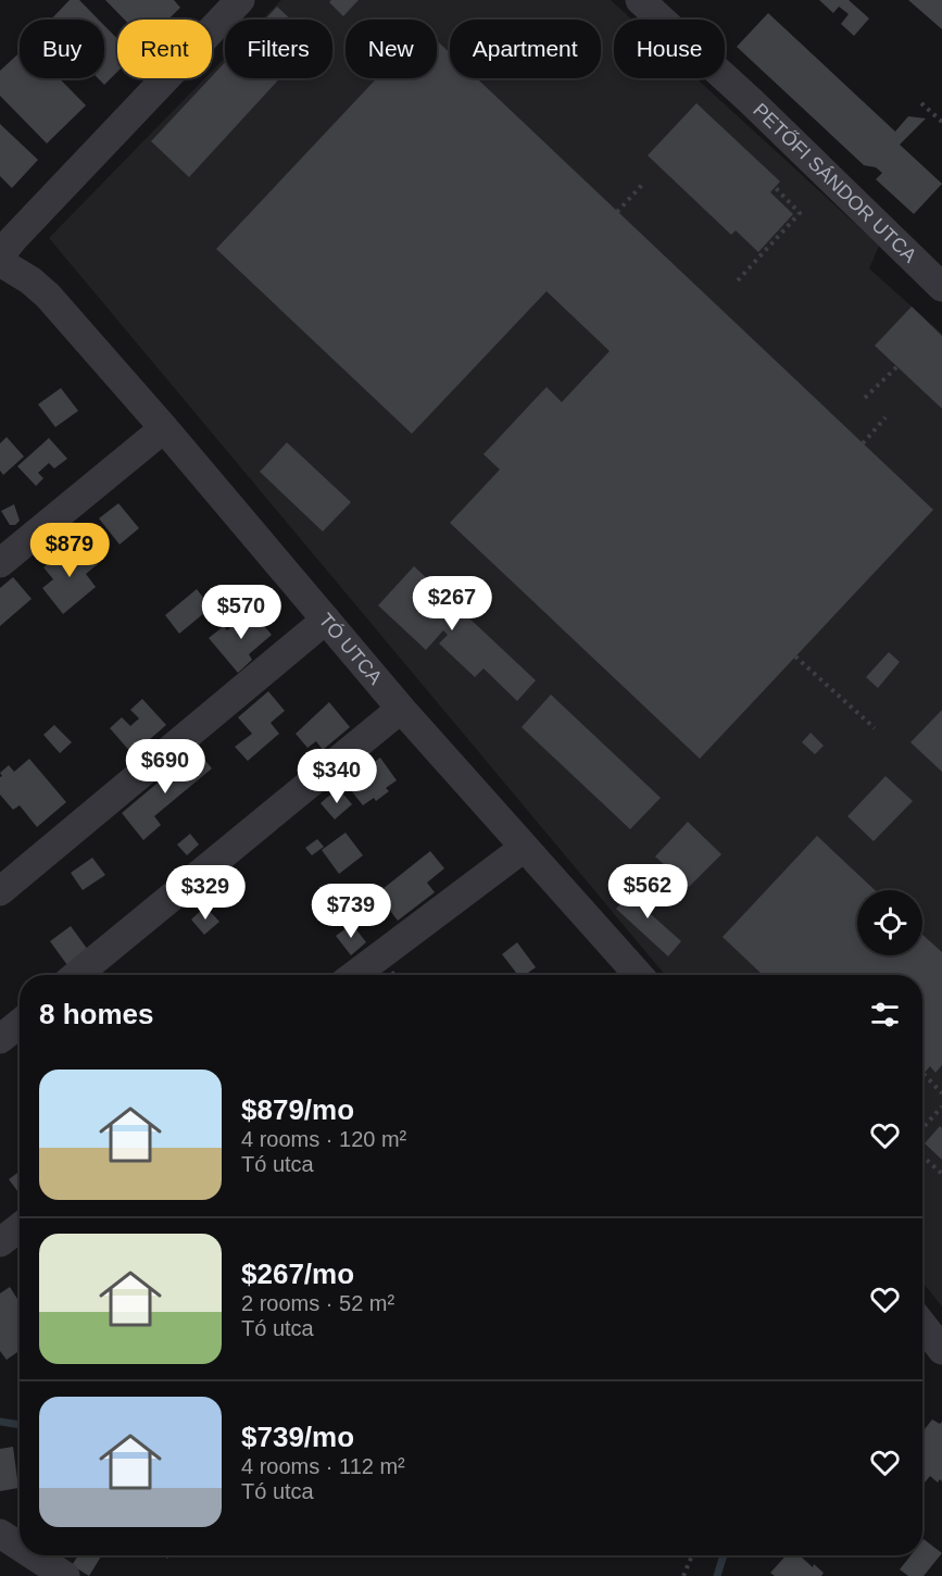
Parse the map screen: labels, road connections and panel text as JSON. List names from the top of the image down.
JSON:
{
  "streets": {
    "street": ["PETŐFI SÁNDOR UTCA", "TÓ UTCA"]
  },
  "page": {
    "chip": [
      "Buy",
      "Rent",
      "Filters",
      "New",
      "Apartment",
      "House"
    ],
    "price": [
      "$879",
      "$267",
      "$570",
      "$690",
      "$340",
      "$562",
      "$329",
      "$739"
    ],
    "heading": "8 homes",
    "list": [
      {
        "name": "$879/mo",
        "note": "4 rooms · 120 m² · Tó utca"
      },
      {
        "name": "$267/mo",
        "note": "2 rooms · 52 m² · Tó utca"
      },
      {
        "name": "$739/mo",
        "note": "4 rooms · 112 m² · Tó utca"
      }
    ]
  }
}
